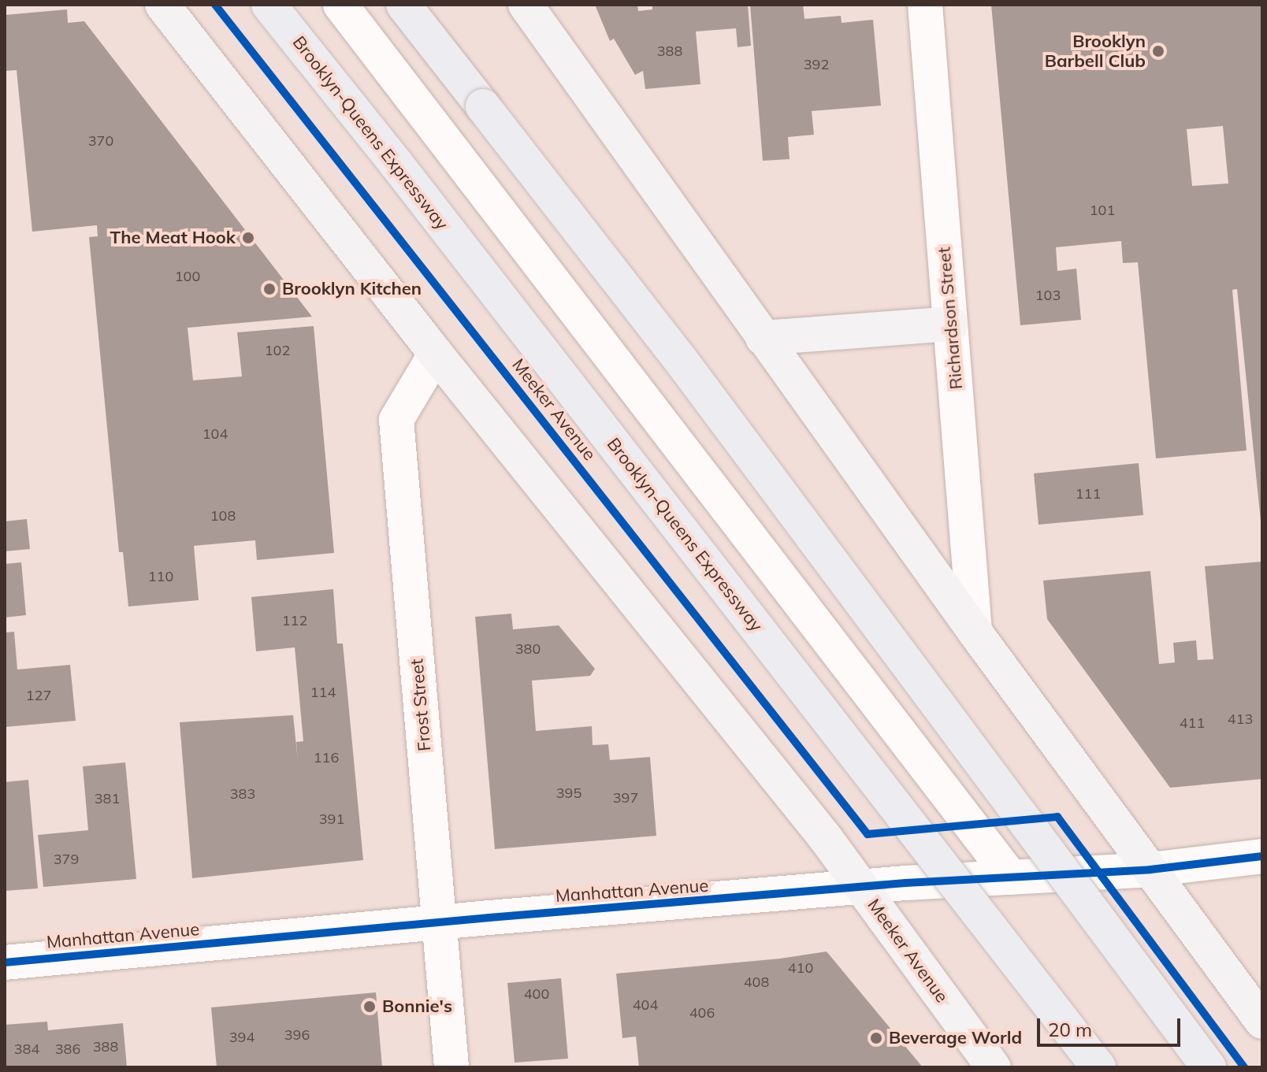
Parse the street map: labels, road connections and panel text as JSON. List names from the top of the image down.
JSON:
{
  "streets": {
    "highway": ["Brooklyn-Queens Expressway"],
    "main road": ["Meeker Avenue"],
    "street": ["Richardson Street", "Frost Street", "Manhattan Avenue"]
  },
  "crossings": [
    ["Meeker Avenue", "Frost Street"],
    ["Meeker Avenue", "Manhattan Avenue"],
    ["Frost Street", "Manhattan Avenue"]
  ],
  "places": [
    "Brooklyn Barbell Club",
    "The Meat Hook",
    "Brooklyn Kitchen",
    "Bonnie's",
    "Beverage World"
  ],
  "house_numbers": [
    "388",
    "392",
    "370",
    "101",
    "100",
    "103",
    "102",
    "104",
    "111",
    "108",
    "110",
    "112",
    "380",
    "114",
    "127",
    "413",
    "411",
    "116",
    "395",
    "383",
    "397",
    "381",
    "391",
    "379",
    "410",
    "408",
    "400",
    "404",
    "406",
    "396",
    "394",
    "388",
    "384",
    "386"
  ],
  "scale_bar": "20 m"
}
